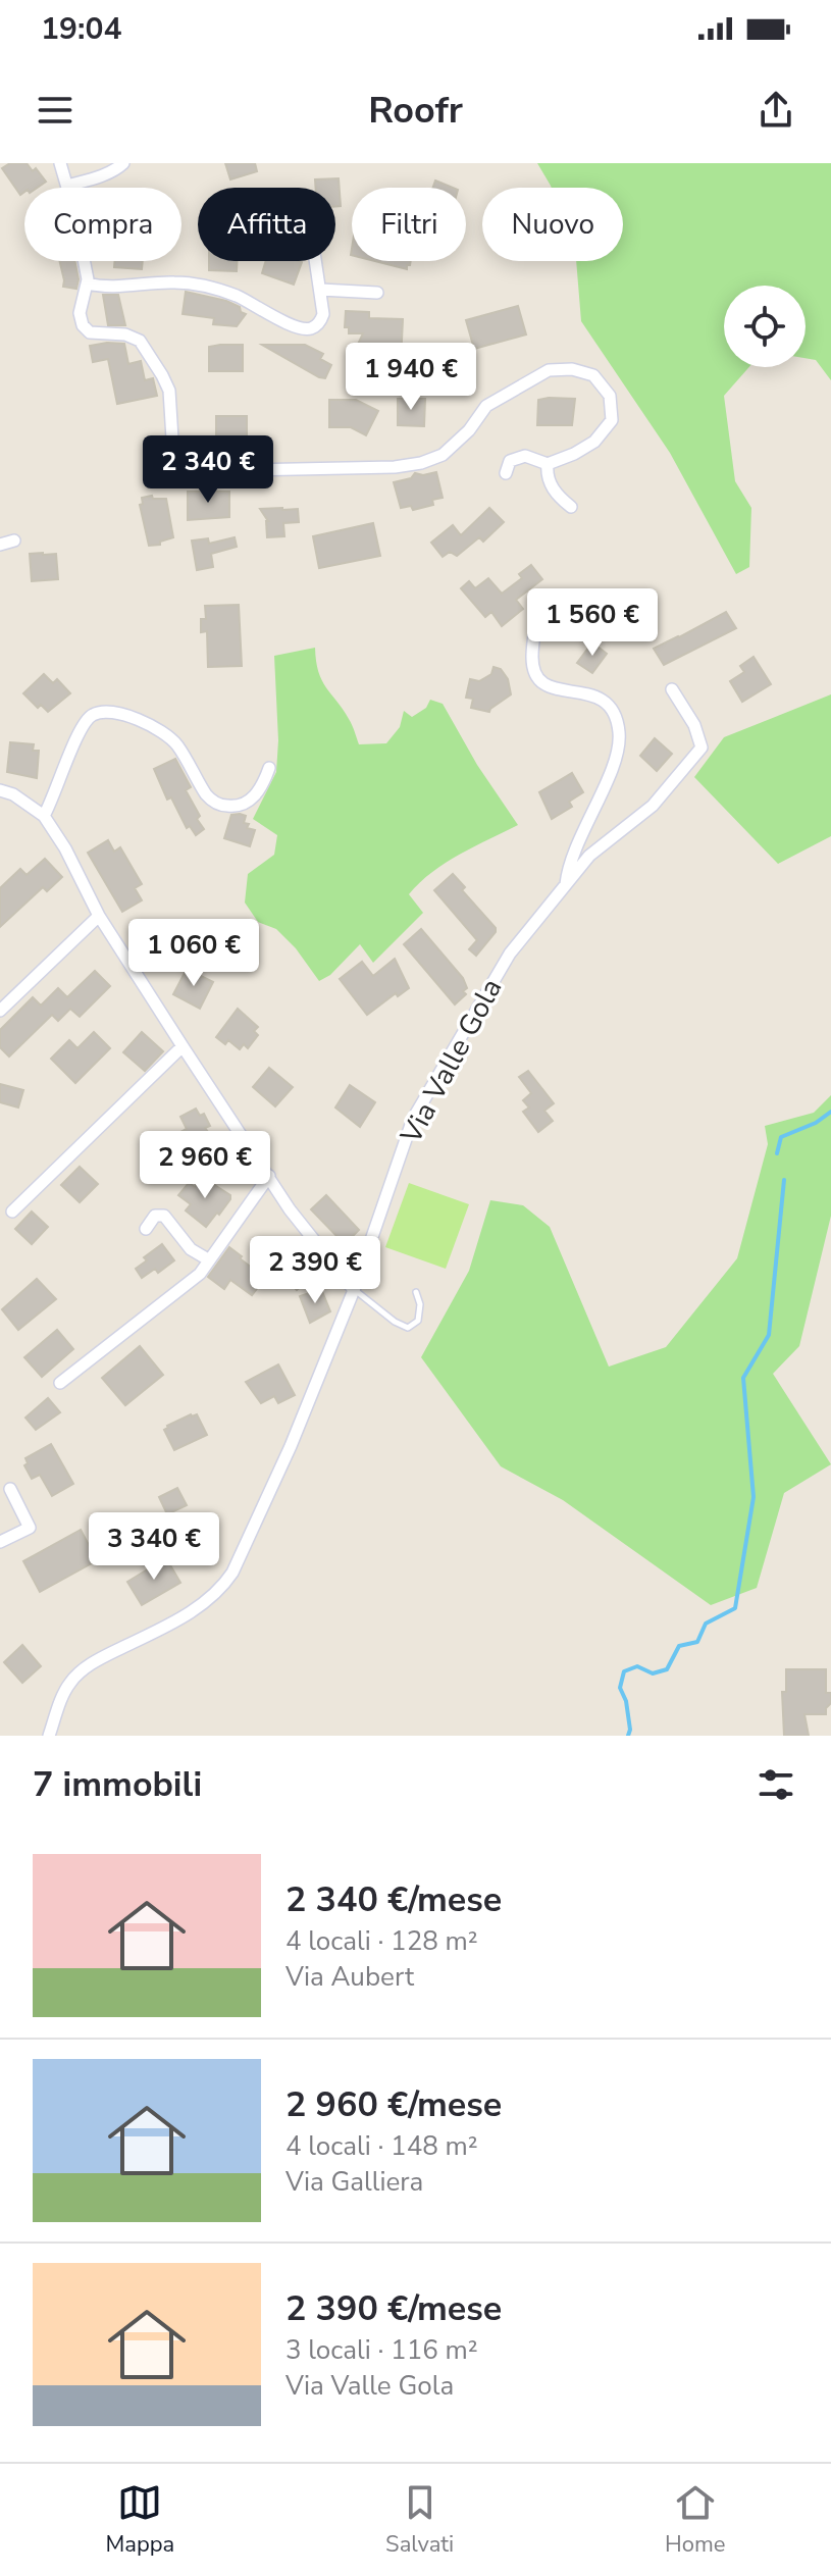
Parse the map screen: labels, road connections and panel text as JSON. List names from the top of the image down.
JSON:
{
  "streets": {
    "street": ["Via Valle Gola"]
  },
  "page": {
    "status": "19:04",
    "header": "Roofr",
    "chip": [
      "Compra",
      "Affitta",
      "Filtri",
      "Nuovo"
    ],
    "price": [
      "1 940 €",
      "2 340 €",
      "1 560 €",
      "1 060 €",
      "2 960 €",
      "2 390 €",
      "3 340 €"
    ],
    "heading": "7 immobili",
    "list": [
      {
        "name": "2 340 €/mese",
        "note": "4 locali · 128 m² · Via Aubert"
      },
      {
        "name": "2 960 €/mese",
        "note": "4 locali · 148 m² · Via Galliera"
      },
      {
        "name": "2 390 €/mese",
        "note": "3 locali · 116 m² · Via Valle Gola"
      }
    ],
    "tabs": ["Mappa", "Salvati", "Home"]
  }
}
